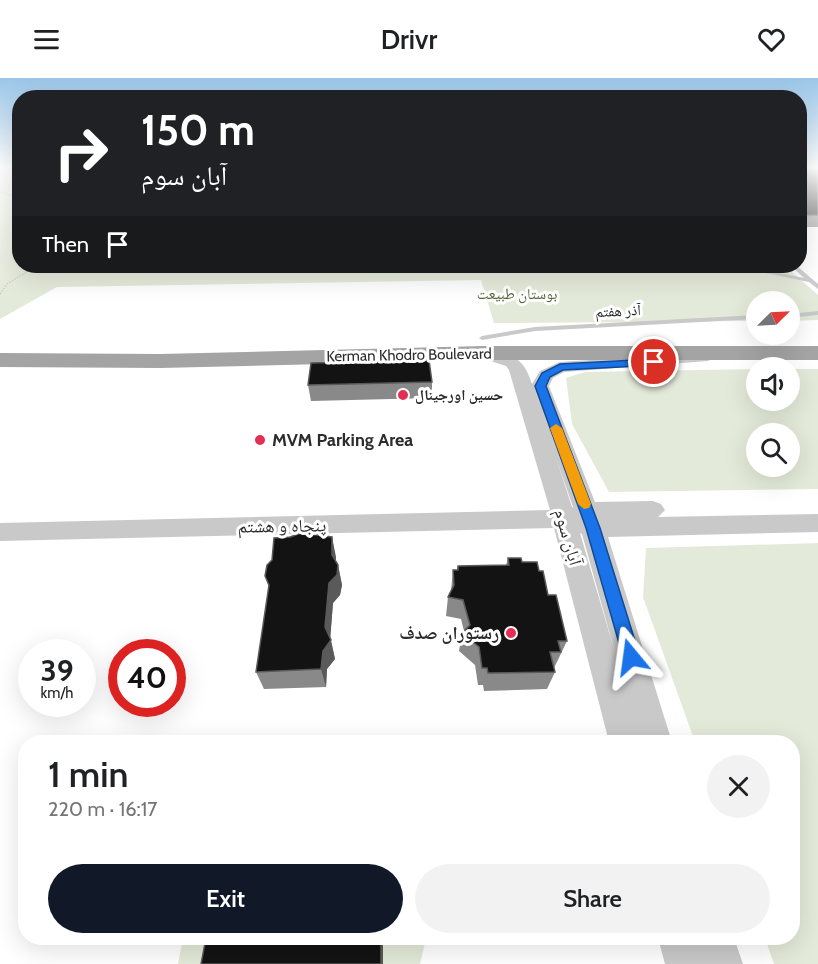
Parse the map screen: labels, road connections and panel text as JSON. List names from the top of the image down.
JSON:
{
  "streets": {
    "main road": ["Kerman Khodro Boulevard"],
    "street": ["پنجاه و هشتم", "آبان سوم"],
    "lane": ["آذر هفتم"]
  },
  "crossings": [
    ["آذر هفتم", "Kerman Khodro Boulevard"],
    ["آذر هفتم", "آبان سوم"],
    ["Kerman Khodro Boulevard", "آبان سوم"],
    ["پنجاه و هشتم", "آبان سوم"]
  ],
  "parks": ["بوستان طبیعت"],
  "places": ["حسین اورجینال", "MVM Parking Area", "رستوران صدف"],
  "north": "top right",
  "page": {
    "header": "Drivr",
    "turn": ["150 m", "آبان سوم"],
    "then": "Then",
    "speed": "39 km/h",
    "limit": "40",
    "heading": ["1 min", "220 m · 16:17"],
    "buttons": ["Exit", "Share"]
  }
}
